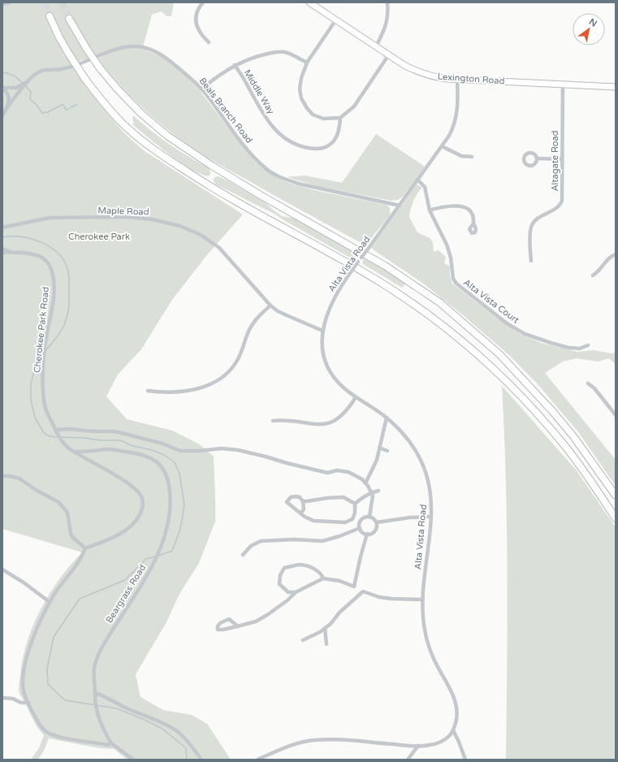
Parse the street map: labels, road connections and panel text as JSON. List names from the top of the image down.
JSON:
{
  "streets": {
    "main road": ["Lexington Road"],
    "street": [
      "Middle Way",
      "Beals Branch Road",
      "Altagate Road",
      "Maple Road",
      "Alta Vista Road",
      "Alta Vista Court",
      "Cherokee Park Road",
      "Beargrass Road"
    ]
  },
  "crossings": [
    ["Lexington Road", "Altagate Road"],
    ["Lexington Road", "Alta Vista Road"],
    ["Beals Branch Road", "Alta Vista Road"],
    ["Maple Road", "Alta Vista Road"],
    ["Alta Vista Road", "Alta Vista Court"],
    ["Cherokee Park Road", "Beargrass Road"]
  ],
  "parks": ["Cherokee Park"],
  "north": "top right"
}
